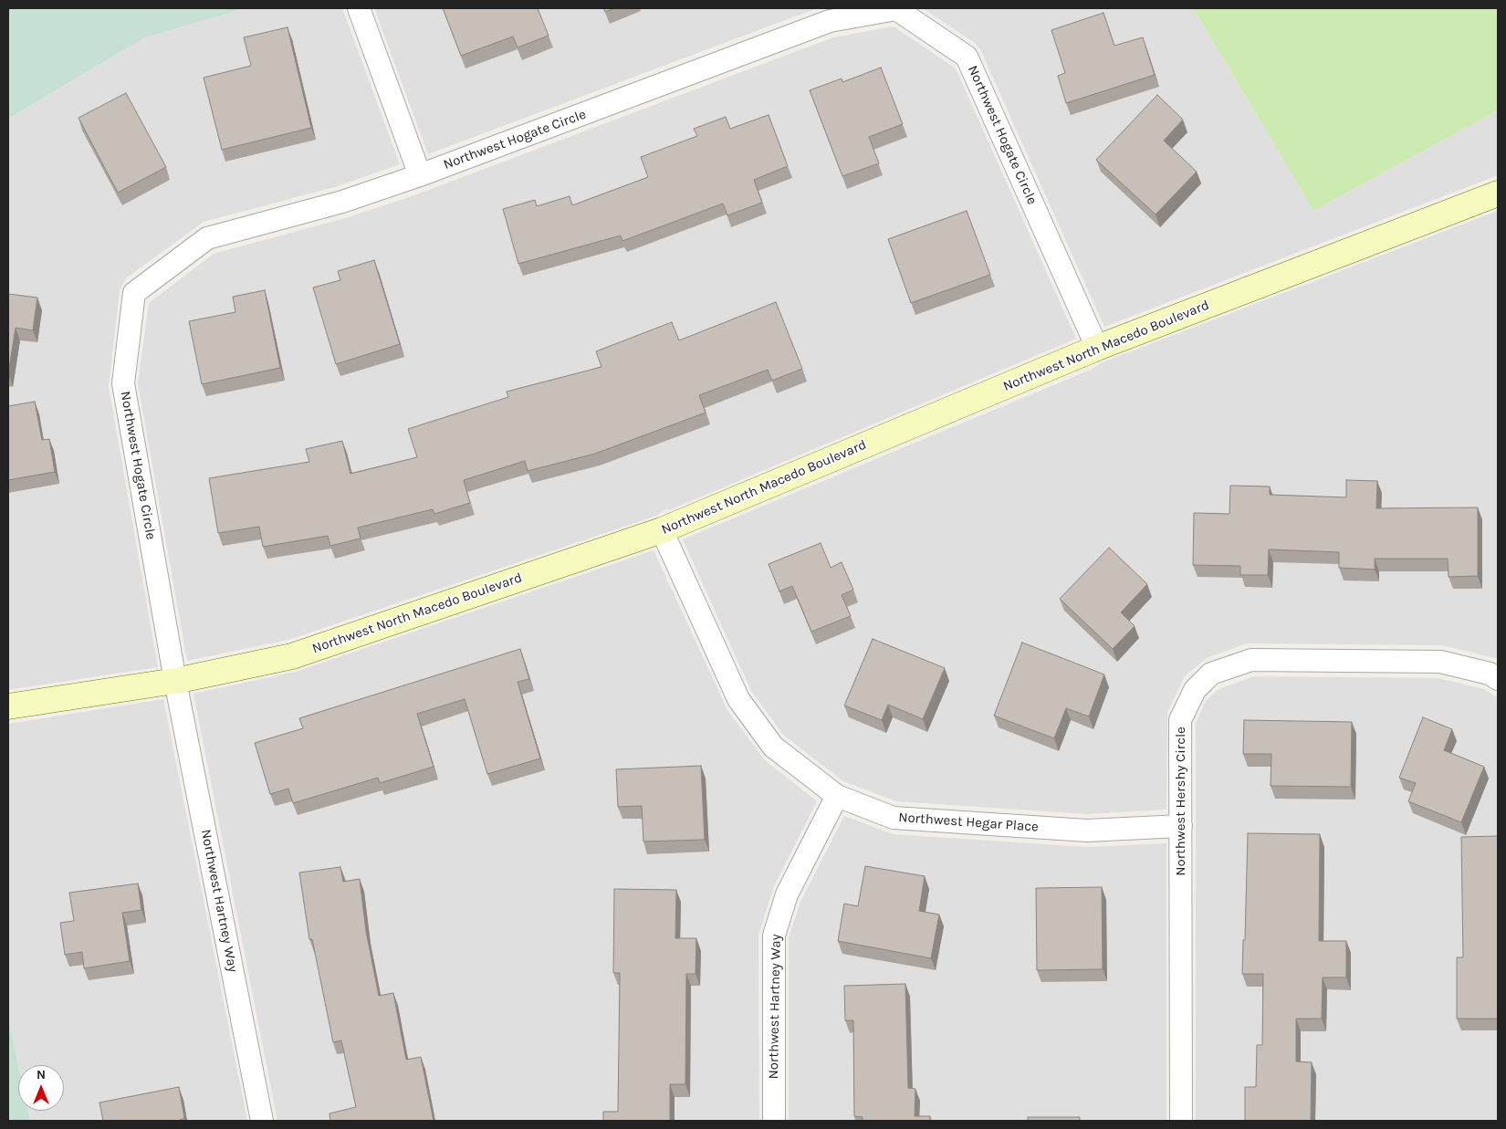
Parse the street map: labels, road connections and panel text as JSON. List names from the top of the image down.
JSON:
{
  "streets": {
    "street": [
      "Northwest Hogate Circle",
      "Northwest North Macedo Boulevard",
      "Northwest Hershy Circle",
      "Northwest Hegar Place",
      "Northwest Hartney Way"
    ]
  },
  "crossings": [
    ["Northwest Hogate Circle", "Northwest North Macedo Boulevard"],
    ["Northwest Hogate Circle", "Northwest Hartney Way"],
    ["Northwest North Macedo Boulevard", "Northwest Hegar Place"],
    ["Northwest North Macedo Boulevard", "Northwest Hartney Way"],
    ["Northwest Hershy Circle", "Northwest Hegar Place"],
    ["Northwest Hegar Place", "Northwest Hartney Way"]
  ],
  "north": "top"
}
